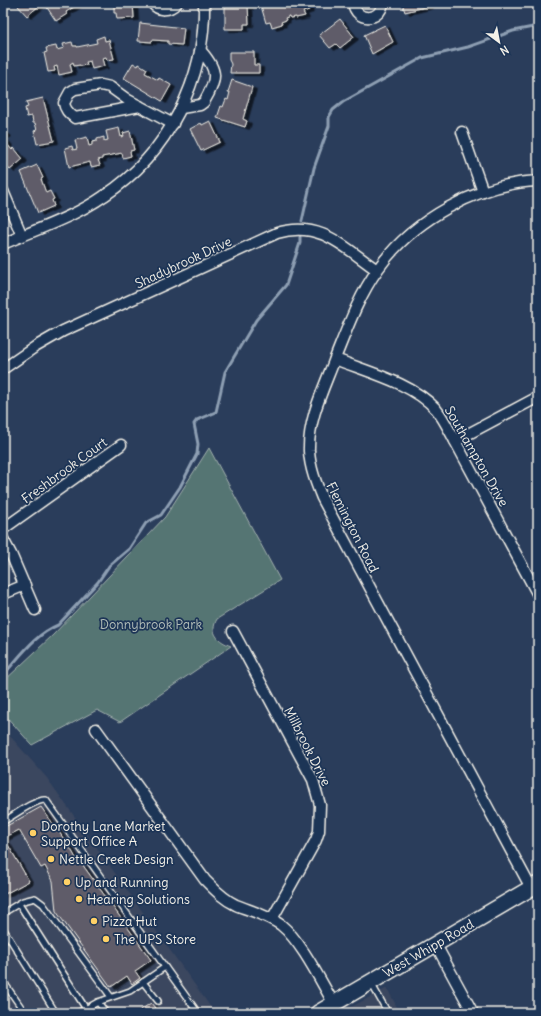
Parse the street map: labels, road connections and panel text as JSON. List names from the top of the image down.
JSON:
{
  "streets": {
    "street": [
      "Shadybrook Drive",
      "Southampton Drive",
      "Freshbrook Court",
      "Flemington Road",
      "Millbrook Drive",
      "West Whipp Road"
    ]
  },
  "crossings": [
    ["Shadybrook Drive", "Flemington Road"],
    ["Southampton Drive", "Flemington Road"],
    ["Flemington Road", "West Whipp Road"]
  ],
  "parks": ["Donnybrook Park"],
  "places": [
    "Dorothy Lane Market Support Office A",
    "Nettle Creek Design",
    "Up and Running",
    "Hearing Solutions",
    "Pizza Hut",
    "The UPS Store"
  ],
  "north": "bottom right"
}
